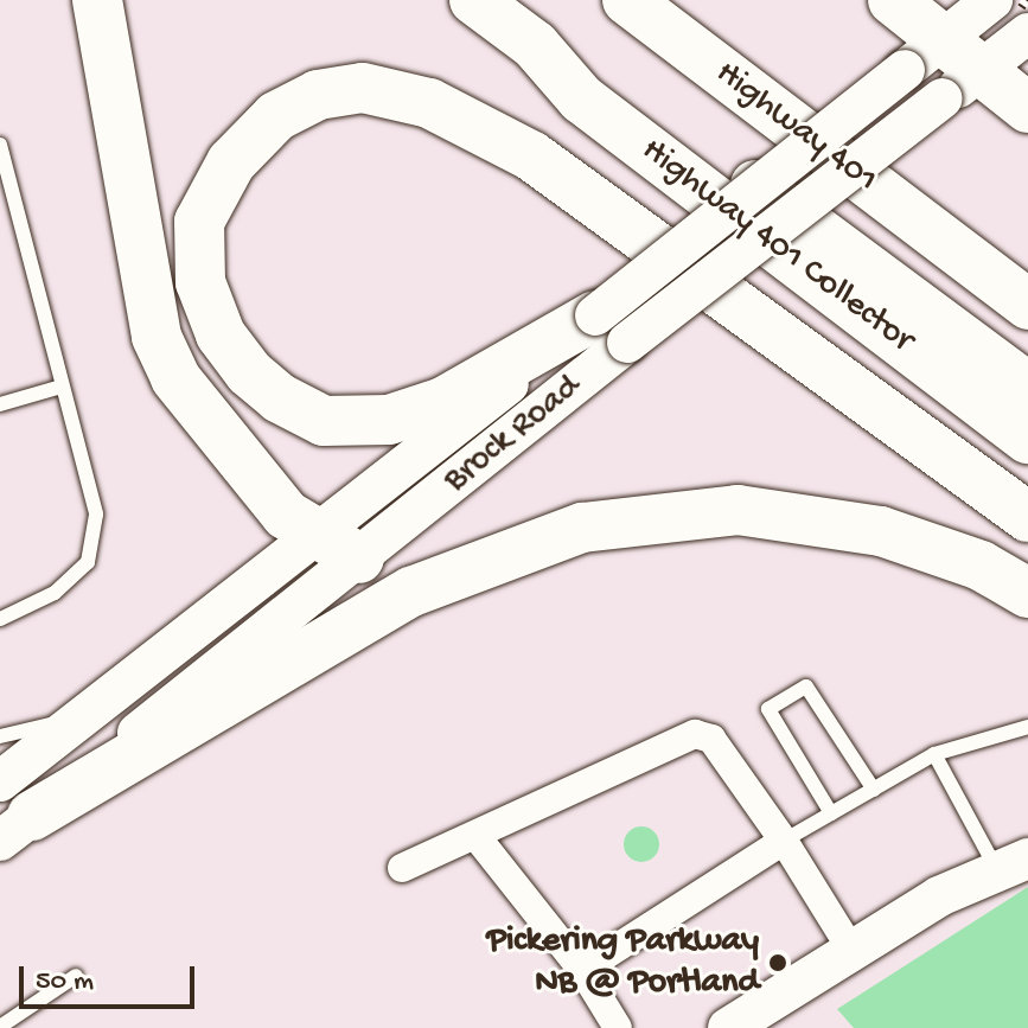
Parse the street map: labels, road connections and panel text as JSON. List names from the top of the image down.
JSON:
{
  "streets": {
    "highway": ["Highway 401", "Highway 401 Collector"],
    "main road": ["Brock Road"]
  },
  "places": ["Pickering Parkway NB @ Portland"],
  "scale_bar": "50 m"
}
